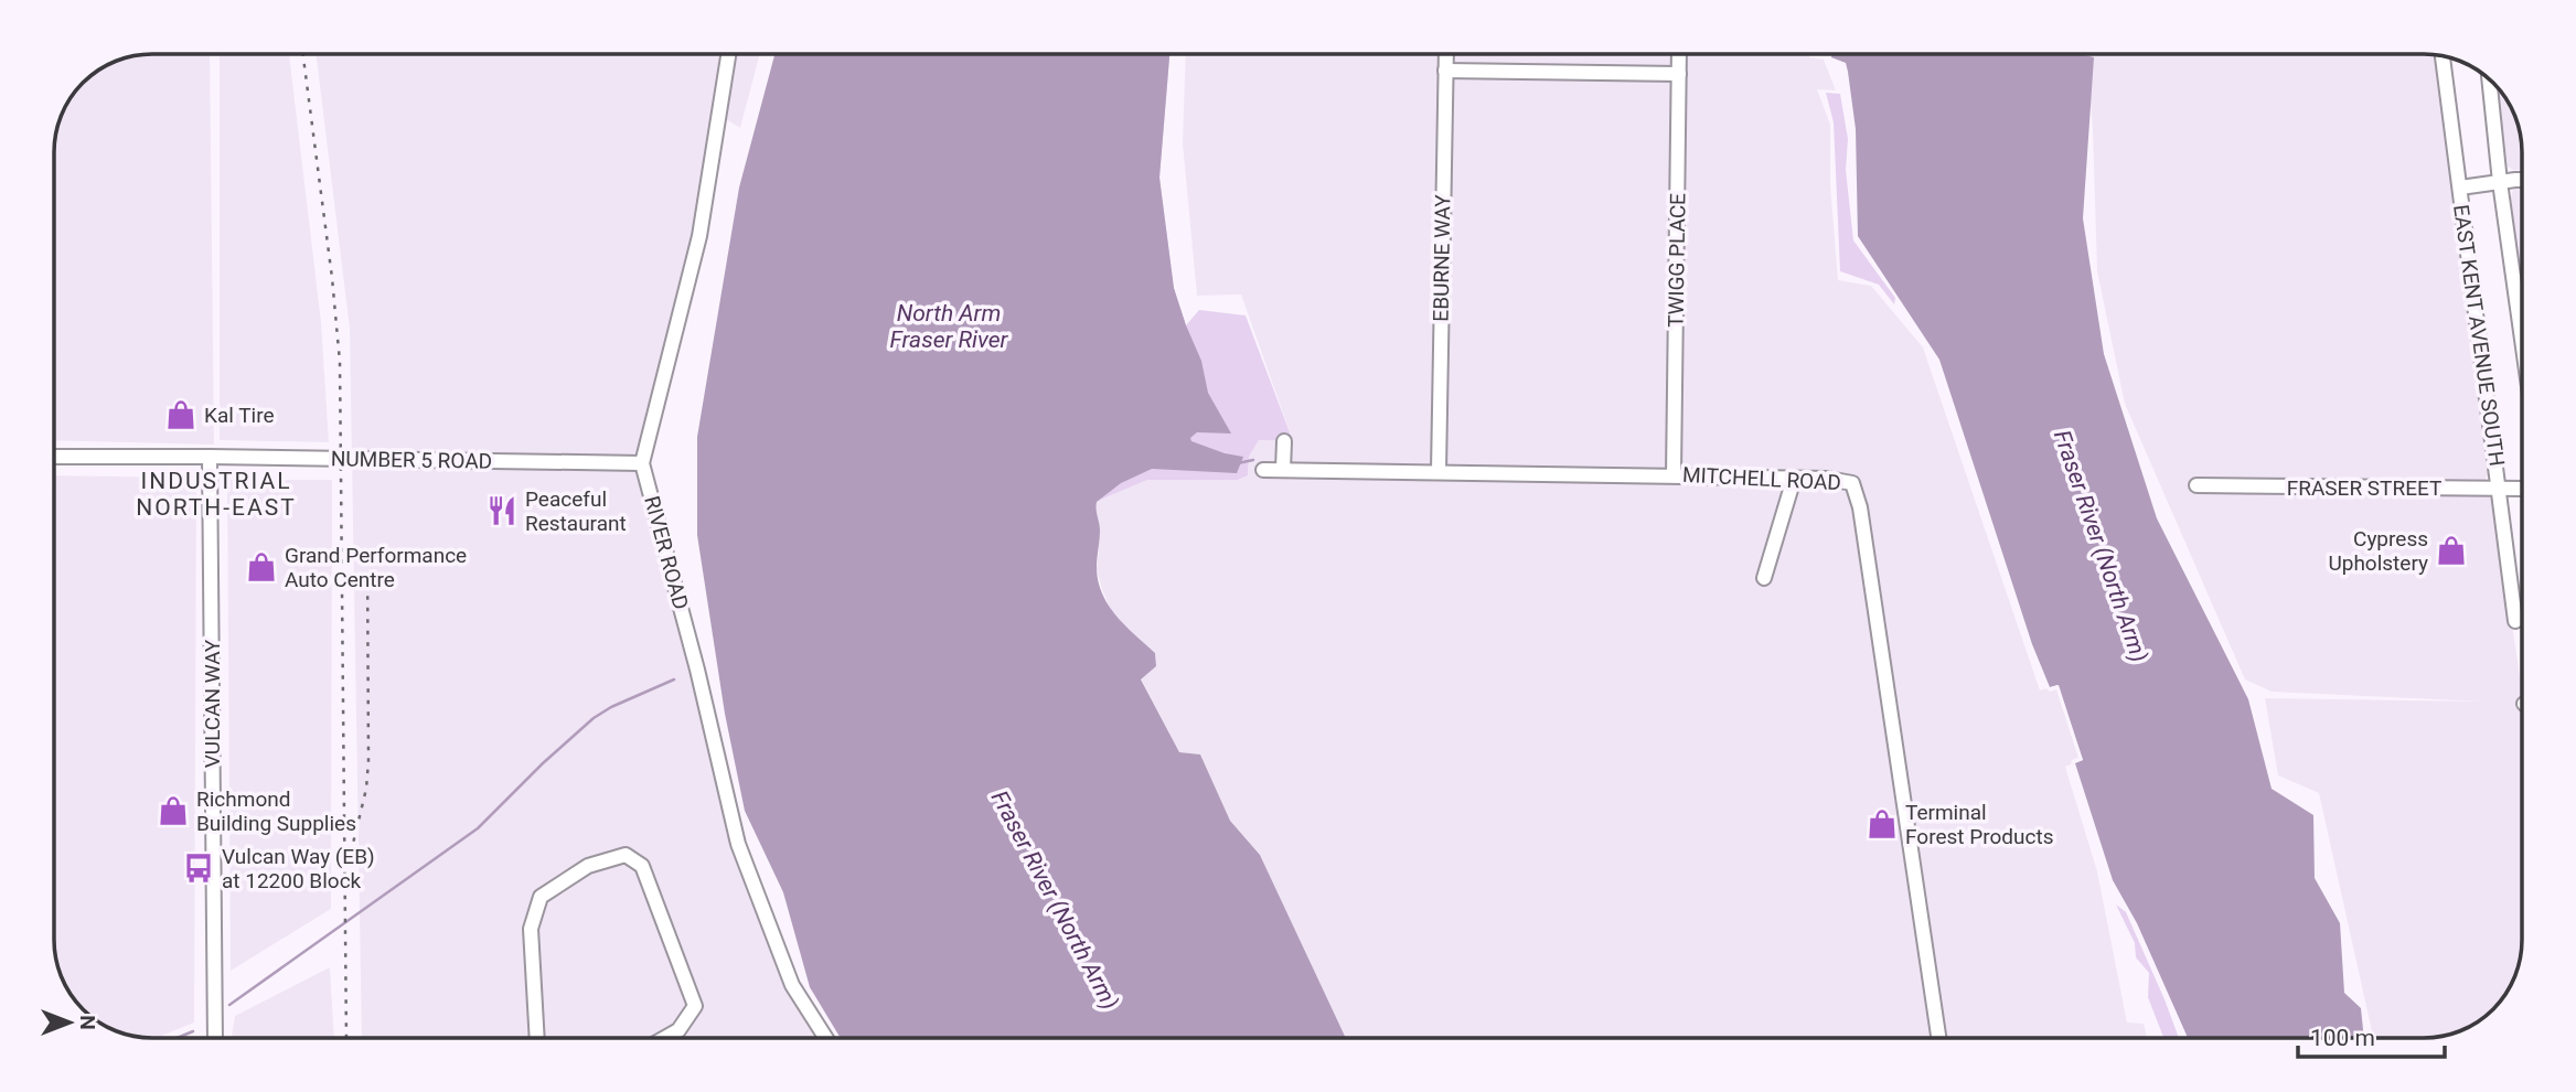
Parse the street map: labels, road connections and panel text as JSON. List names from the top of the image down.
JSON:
{
  "streets": {
    "street": [
      "EBURNE WAY",
      "TWIGG PLACE",
      "EAST KENT AVENUE SOUTH",
      "NUMBER 5 ROAD",
      "MITCHELL ROAD",
      "FRASER STREET",
      "RIVER ROAD",
      "VULCAN WAY"
    ]
  },
  "crossings": [
    ["EBURNE WAY", "MITCHELL ROAD"],
    ["TWIGG PLACE", "MITCHELL ROAD"],
    ["EAST KENT AVENUE SOUTH", "FRASER STREET"],
    ["NUMBER 5 ROAD", "RIVER ROAD"],
    ["NUMBER 5 ROAD", "VULCAN WAY"]
  ],
  "districts": ["INDUSTRIAL NORTH-EAST"],
  "water": ["North Arm Fraser River", "Fraser River (North Arm)"],
  "places": {
    "shop": [
      "Kal Tire",
      "Cypress Upholstery",
      "Grand Performance Auto Centre",
      "Richmond Building Supplies",
      "Terminal Forest Products"
    ],
    "restaurant": ["Peaceful Restaurant"],
    "bus stop": ["Vulcan Way (EB) at 12200 Block"]
  },
  "scale_bar": "100 m",
  "north": "right"
}
